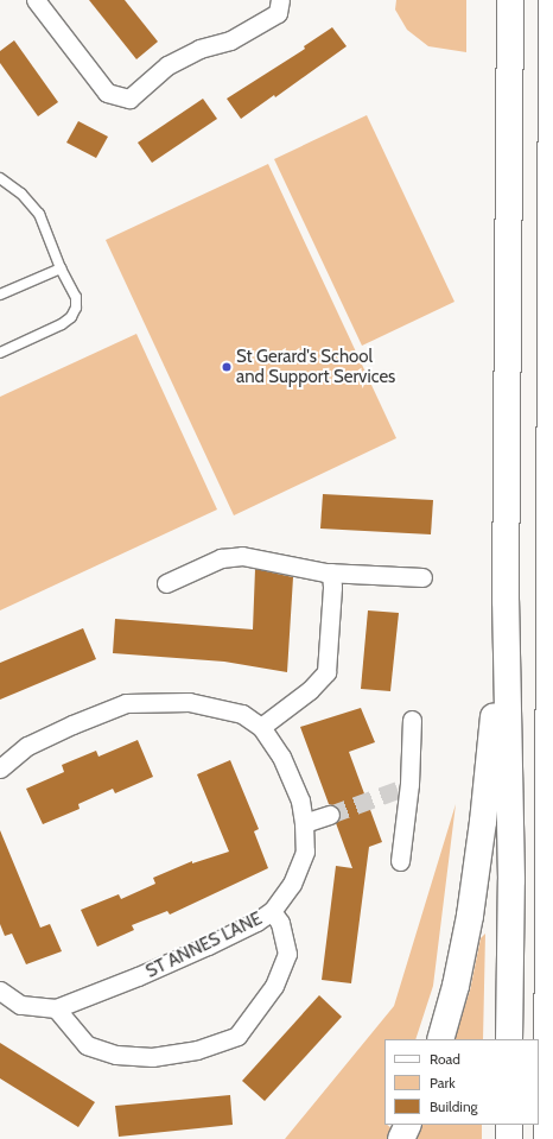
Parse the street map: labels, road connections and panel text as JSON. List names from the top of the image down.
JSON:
{
  "streets": {
    "street": ["ST ANNES LANE"]
  },
  "places": ["St Gerard's School and Support Services"],
  "legend": ["Road", "Park", "Building"]
}
